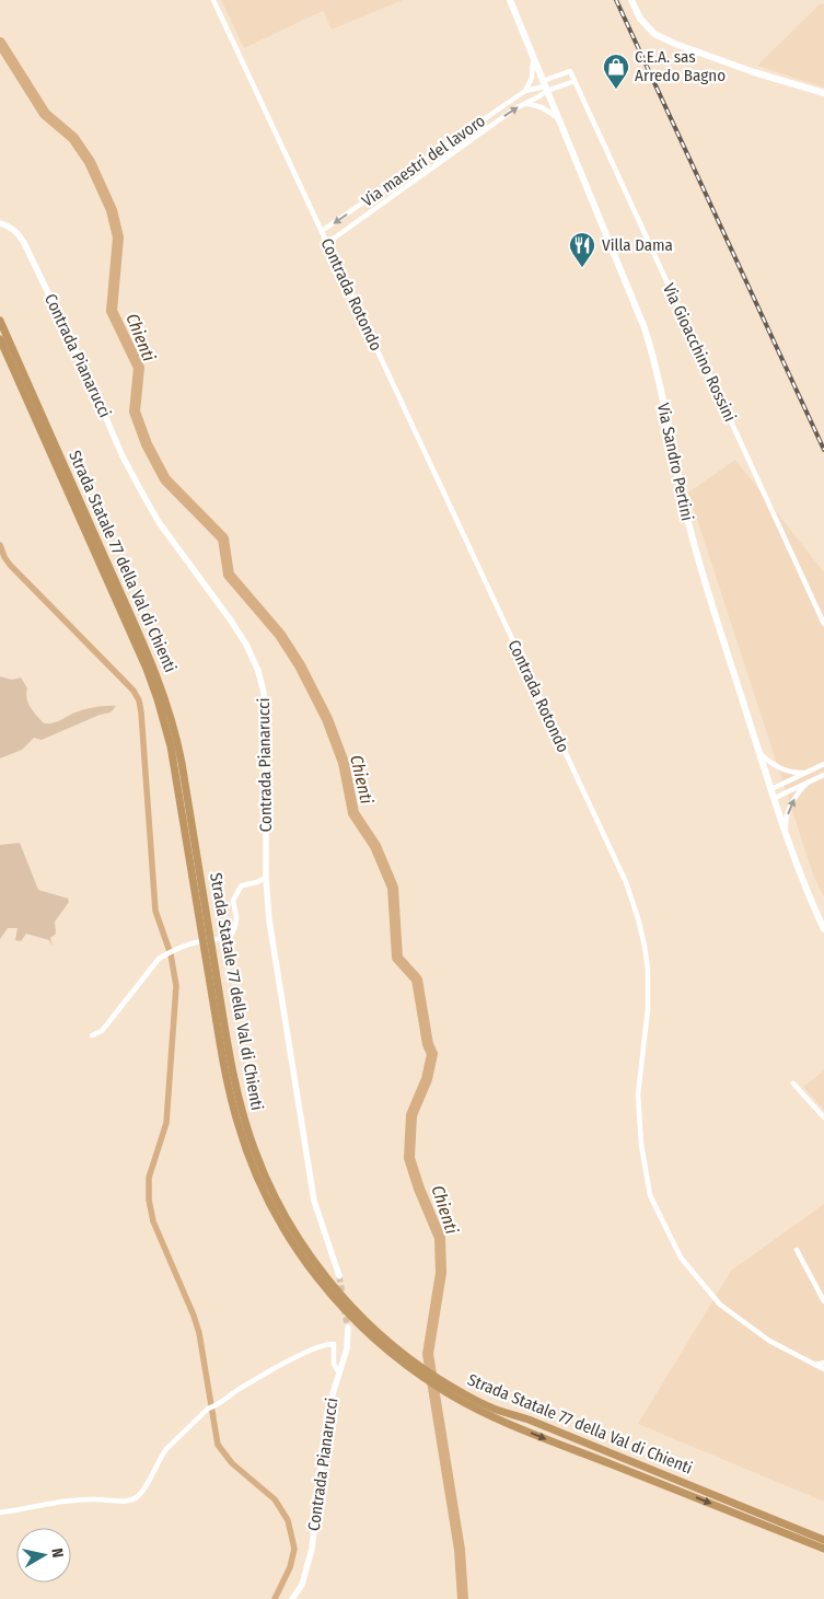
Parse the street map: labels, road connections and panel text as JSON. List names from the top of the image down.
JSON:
{
  "streets": {
    "highway": ["Strada Statale 77 della Val di Chienti"],
    "main road": ["Via Sandro Pertini"],
    "street": [
      "Via maestri del lavoro",
      "Contrada Rotondo",
      "Via Gioacchino Rossini",
      "Contrada Pianarucci"
    ]
  },
  "crossings": [
    ["Via maestri del lavoro", "Contrada Rotondo"],
    ["Via maestri del lavoro", "Via Gioacchino Rossini"],
    ["Via maestri del lavoro", "Via Sandro Pertini"],
    ["Via Gioacchino Rossini", "Via Sandro Pertini"]
  ],
  "water": ["Chienti"],
  "places": {
    "shop": ["C.E.A. sas Arredo Bagno"],
    "restaurant": ["Villa Dama"]
  },
  "north": "right"
}
